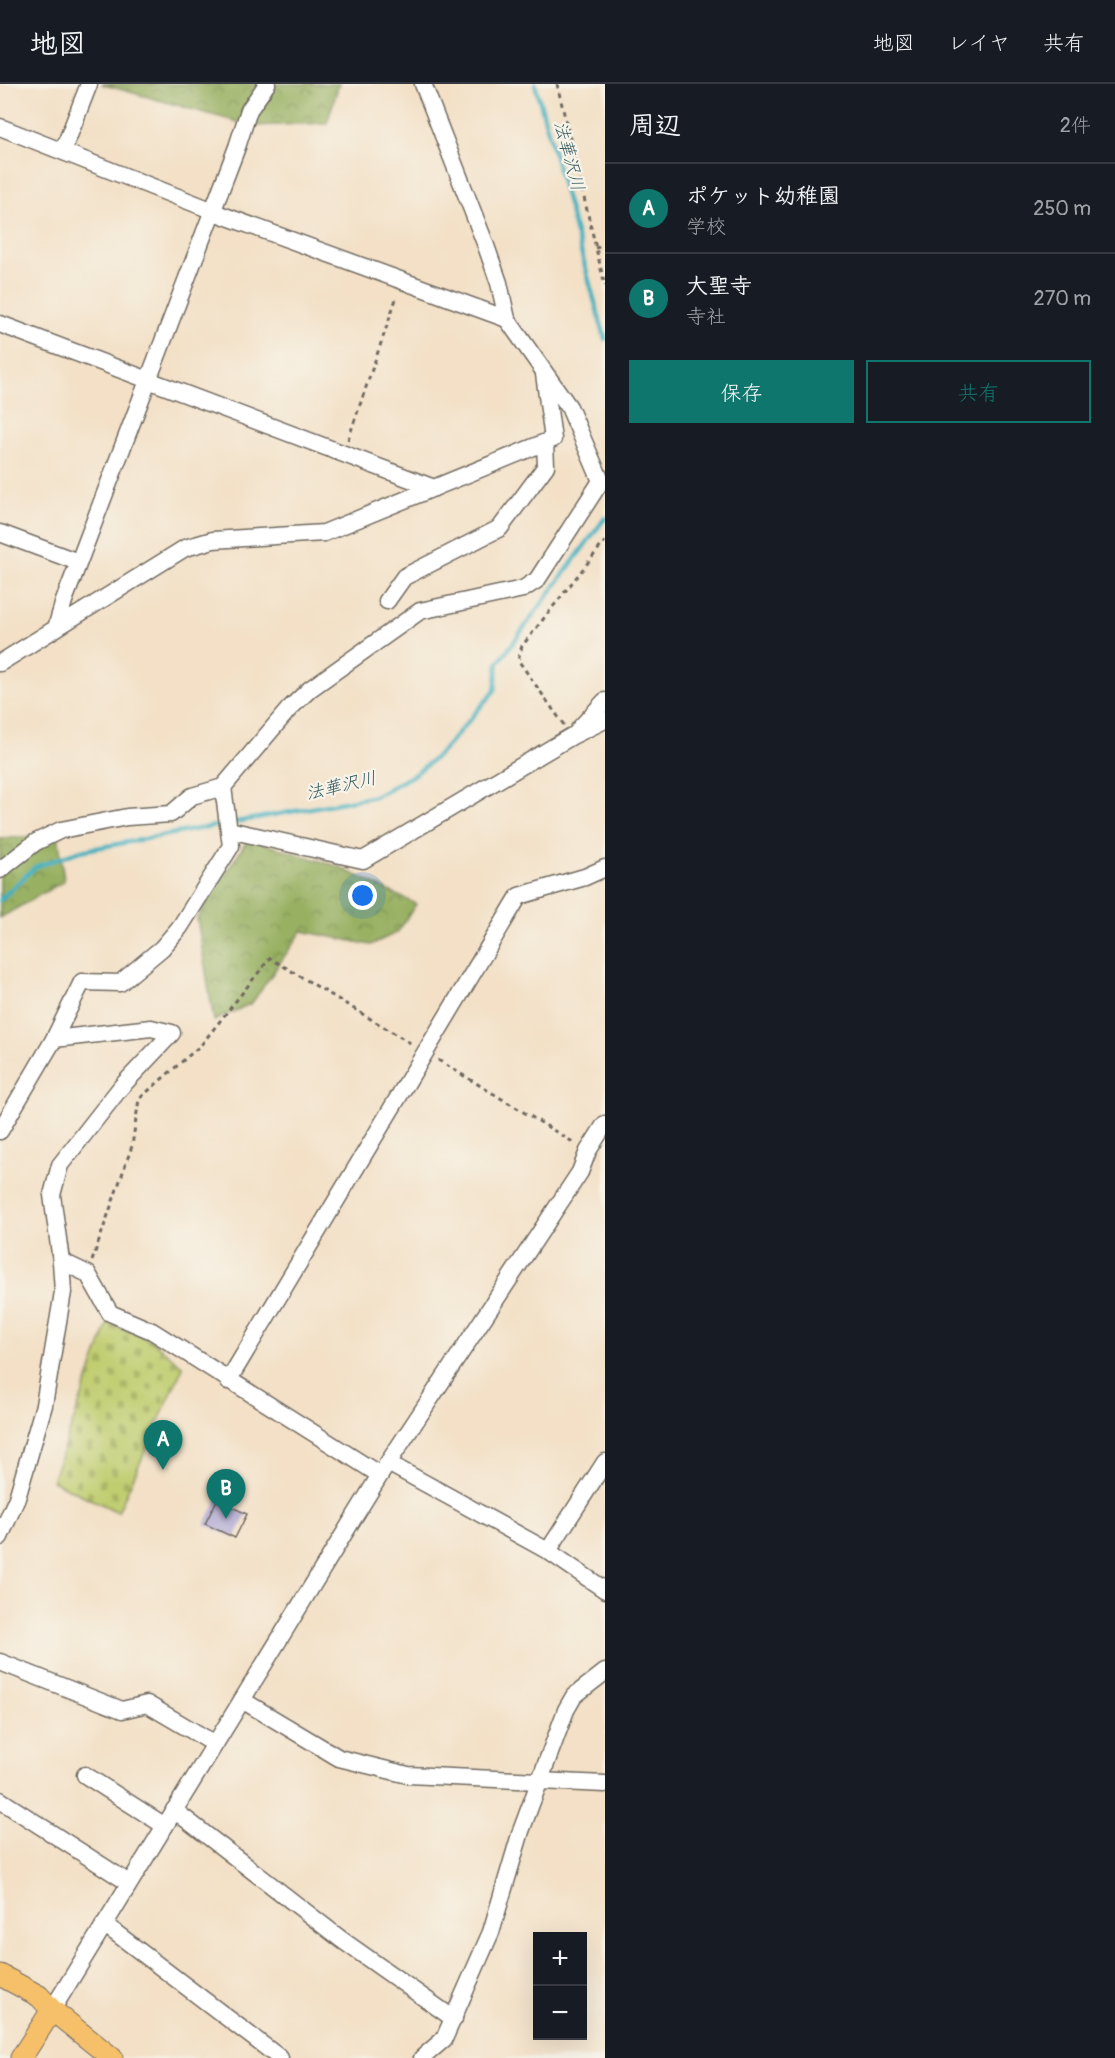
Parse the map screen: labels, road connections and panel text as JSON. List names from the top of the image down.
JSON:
{
  "water": ["法華沢川"],
  "page": {
    "header": "地図",
    "nav": ["地図", "レイヤ", "共有"],
    "heading": ["周辺", "2件"],
    "list": [
      {
        "mark": "A",
        "name": "ポケット幼稚園",
        "note": "学校",
        "value": "250 m"
      },
      {
        "mark": "B",
        "name": "大聖寺",
        "note": "寺社",
        "value": "270 m"
      }
    ],
    "buttons": ["保存", "共有"],
    "pins": ["A", "B"],
    "map_buttons": ["+", "−"]
  }
}
